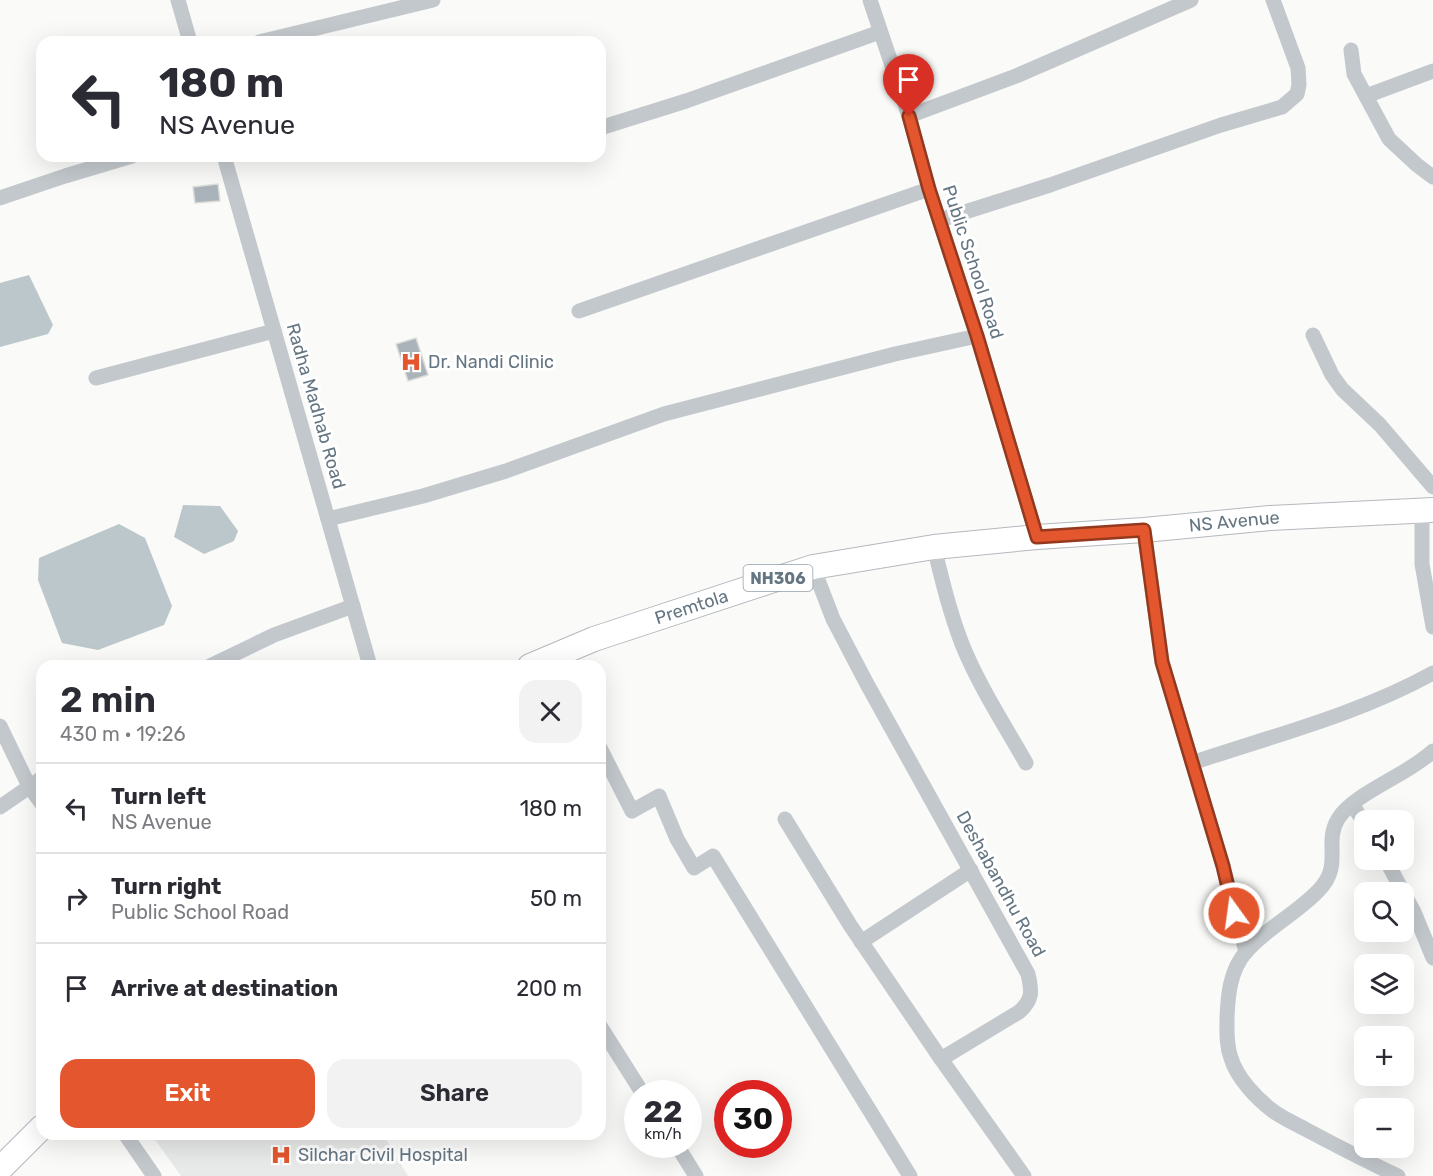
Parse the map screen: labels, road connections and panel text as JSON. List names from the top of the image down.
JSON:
{
  "streets": {
    "highway": ["NS Avenue", "NH306", "Premtola"],
    "street": ["Public School Road", "Radha Madhab Road", "Deshabandhu Road"]
  },
  "crossings": [
    ["Public School Road", "NS Avenue"],
    ["Public School Road", "Premtola"],
    ["NS Avenue", "Premtola"],
    ["Premtola", "Deshabandhu Road"]
  ],
  "places": {
    "hospital": ["Dr. Nandi Clinic", "Silchar Civil Hospital"]
  },
  "page": {
    "turn": ["180 m", "NS Avenue"],
    "heading": ["2 min", "430 m · 19:26"],
    "list": [
      {
        "name": "Turn left",
        "note": "NS Avenue",
        "value": "180 m"
      },
      {
        "name": "Turn right",
        "note": "Public School Road",
        "value": "50 m"
      },
      {
        "name": "Arrive at destination",
        "value": "200 m"
      }
    ],
    "map_buttons": ["+", "−"],
    "buttons": ["Exit", "Share"],
    "speed": "22 km/h",
    "limit": "30"
  }
}
